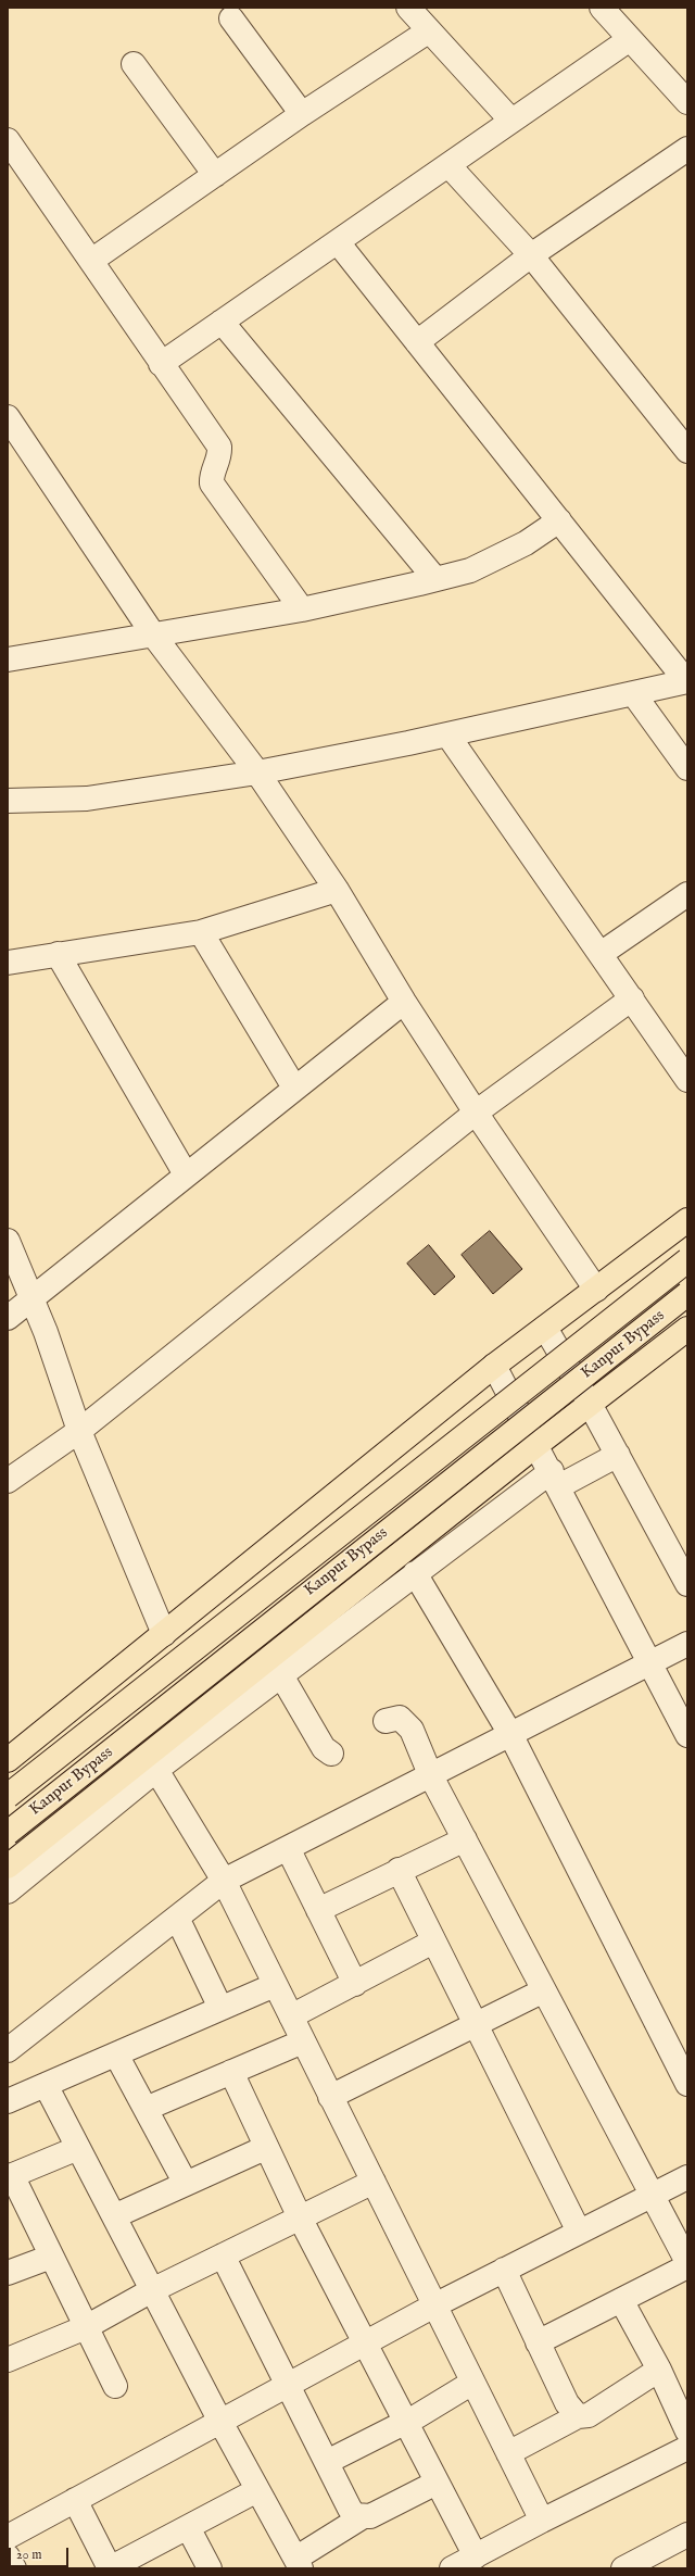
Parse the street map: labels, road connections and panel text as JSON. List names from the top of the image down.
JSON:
{
  "streets": {
    "main road": ["Kanpur Bypass"]
  },
  "scale_bar": "20 m"
}
